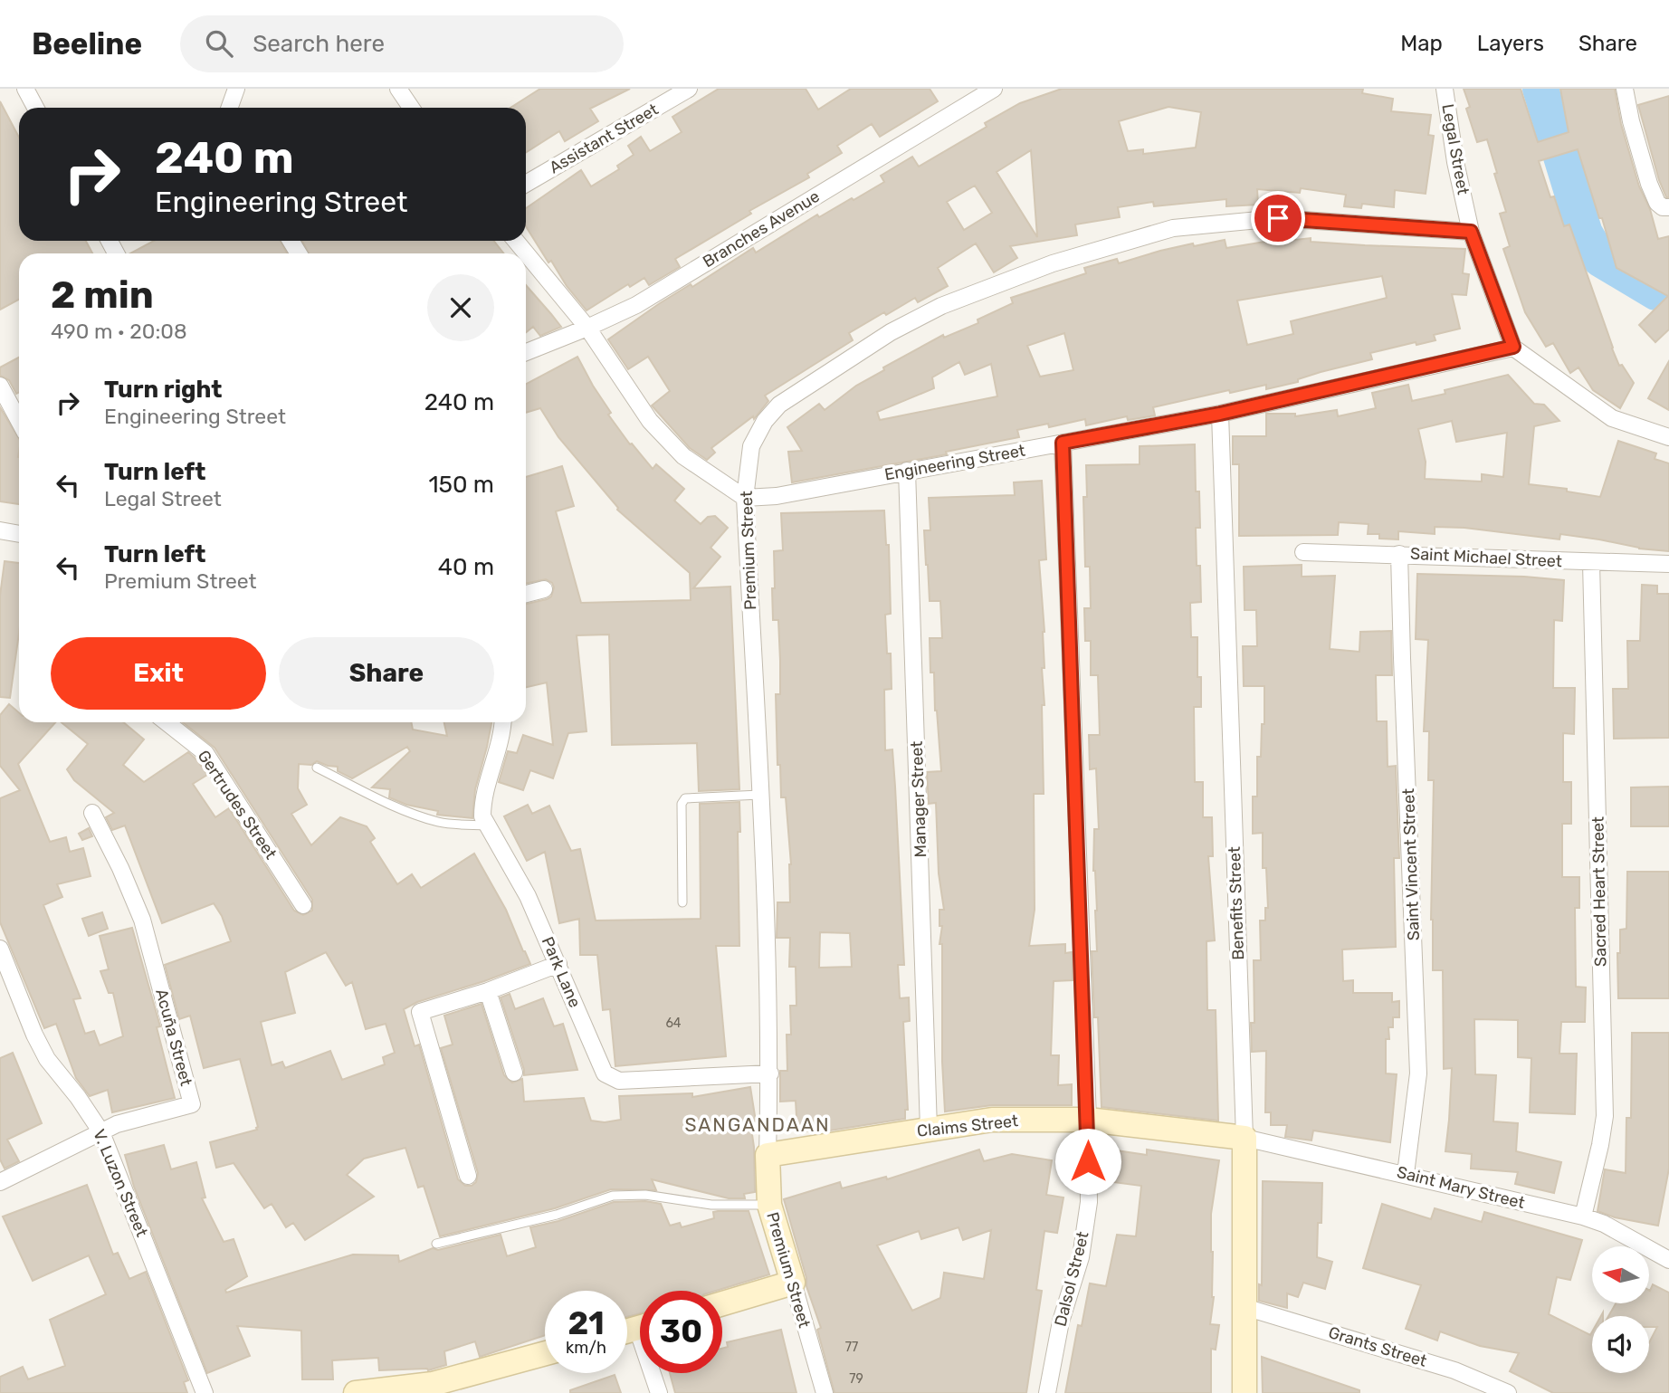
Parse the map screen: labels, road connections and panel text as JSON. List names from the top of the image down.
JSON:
{
  "streets": {
    "street": [
      "Assistant Street",
      "Legal Street",
      "Branches Avenue",
      "Engineering Street",
      "Premium Street",
      "Saint Michael Street",
      "Manager Street",
      "Gertrudes Street",
      "Saint Vincent Street",
      "Sacred Heart Street",
      "Benefits Street",
      "Park Lane",
      "Acuña Street",
      "Claims Street",
      "V. Luzon Street",
      "Saint Mary Street",
      "Dalsol Street",
      "Grants Street"
    ]
  },
  "crossings": [
    ["Legal Street", "Engineering Street"],
    ["Legal Street", "Premium Street"],
    ["Engineering Street", "Premium Street"],
    ["Engineering Street", "Manager Street"],
    ["Engineering Street", "Benefits Street"],
    ["Engineering Street", "Dalsol Street"],
    ["Premium Street", "Park Lane"],
    ["Premium Street", "Claims Street"],
    ["Saint Michael Street", "Saint Vincent Street"],
    ["Saint Michael Street", "Sacred Heart Street"],
    ["Manager Street", "Claims Street"],
    ["Saint Vincent Street", "Saint Mary Street"],
    ["Sacred Heart Street", "Saint Mary Street"],
    ["Benefits Street", "Claims Street"],
    ["Benefits Street", "Saint Mary Street"],
    ["Benefits Street", "Grants Street"],
    ["Acuña Street", "V. Luzon Street"],
    ["Claims Street", "Saint Mary Street"],
    ["Claims Street", "Dalsol Street"]
  ],
  "districts": ["SANGANDAAN"],
  "house_numbers": ["64", "77", "79"],
  "north": "left",
  "page": {
    "header": "Beeline",
    "search": "Search here",
    "nav": ["Map", "Layers", "Share"],
    "turn": ["240 m", "Engineering Street"],
    "heading": ["2 min", "490 m · 20:08"],
    "list": [
      {
        "name": "Turn right",
        "note": "Engineering Street",
        "value": "240 m"
      },
      {
        "name": "Turn left",
        "note": "Legal Street",
        "value": "150 m"
      },
      {
        "name": "Turn left",
        "note": "Premium Street",
        "value": "40 m"
      }
    ],
    "buttons": ["Exit", "Share"],
    "speed": "21 km/h",
    "limit": "30"
  }
}
